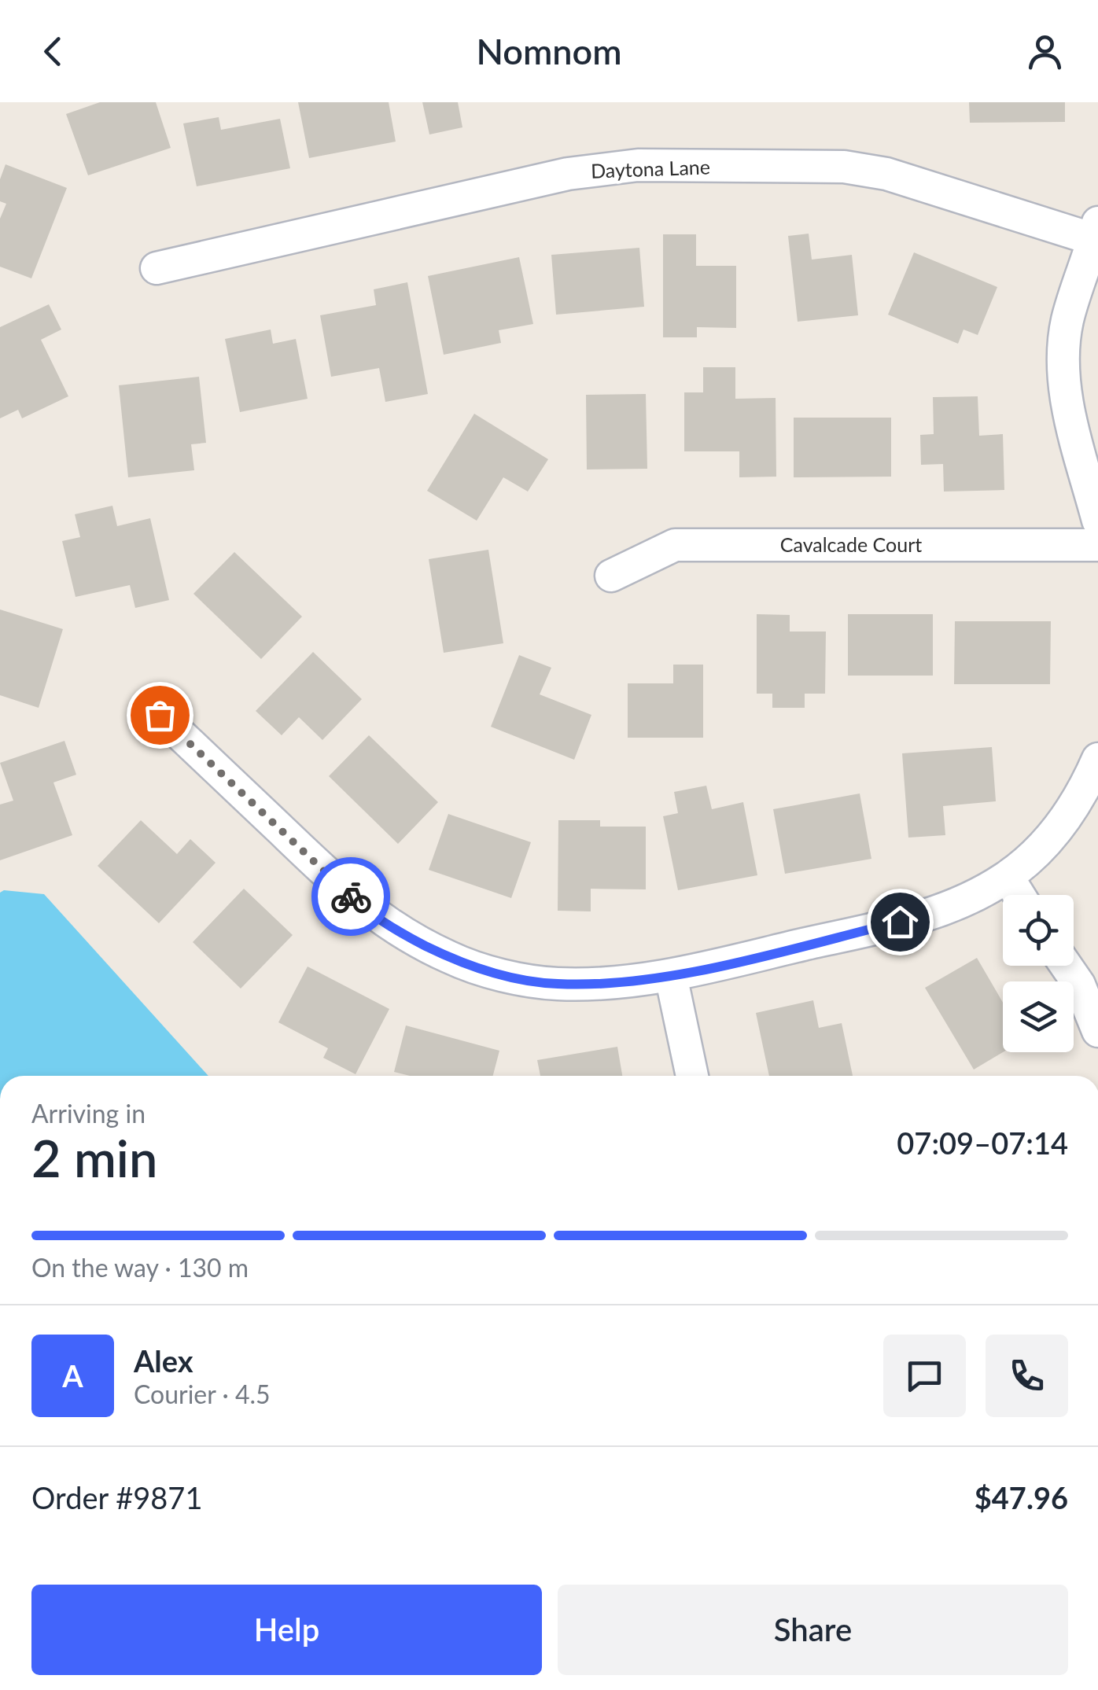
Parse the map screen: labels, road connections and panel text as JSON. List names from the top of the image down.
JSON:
{
  "streets": {
    "street": ["Daytona Lane", "Cavalcade Court"]
  },
  "page": {
    "header": "Nomnom",
    "heading": ["2 min", "Arriving in", "07:09–07:14"],
    "panel": [
      "Alex",
      "Courier · 4.5",
      "Order #9871",
      "$47.96"
    ],
    "bar": "On the way · 130 m",
    "round": "A",
    "buttons": ["Help", "Share"]
  }
}
